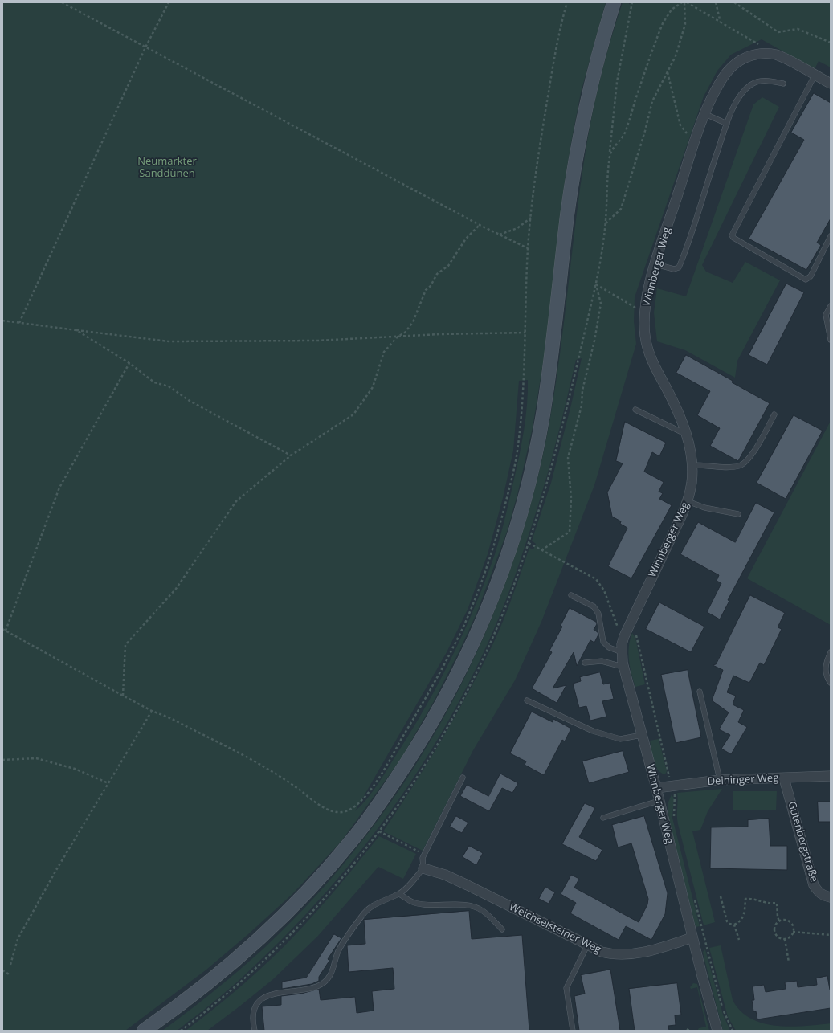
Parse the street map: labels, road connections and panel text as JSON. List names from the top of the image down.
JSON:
{
  "streets": {
    "street": [
      "Winnberger Weg",
      "Deininger Weg",
      "Gutenbergstraße",
      "Weichselsteiner Weg"
    ]
  },
  "crossings": [
    ["Winnberger Weg", "Deininger Weg"],
    ["Winnberger Weg", "Weichselsteiner Weg"],
    ["Deininger Weg", "Gutenbergstraße"]
  ],
  "parks": ["Neumarkter Sanddünen"]
}
